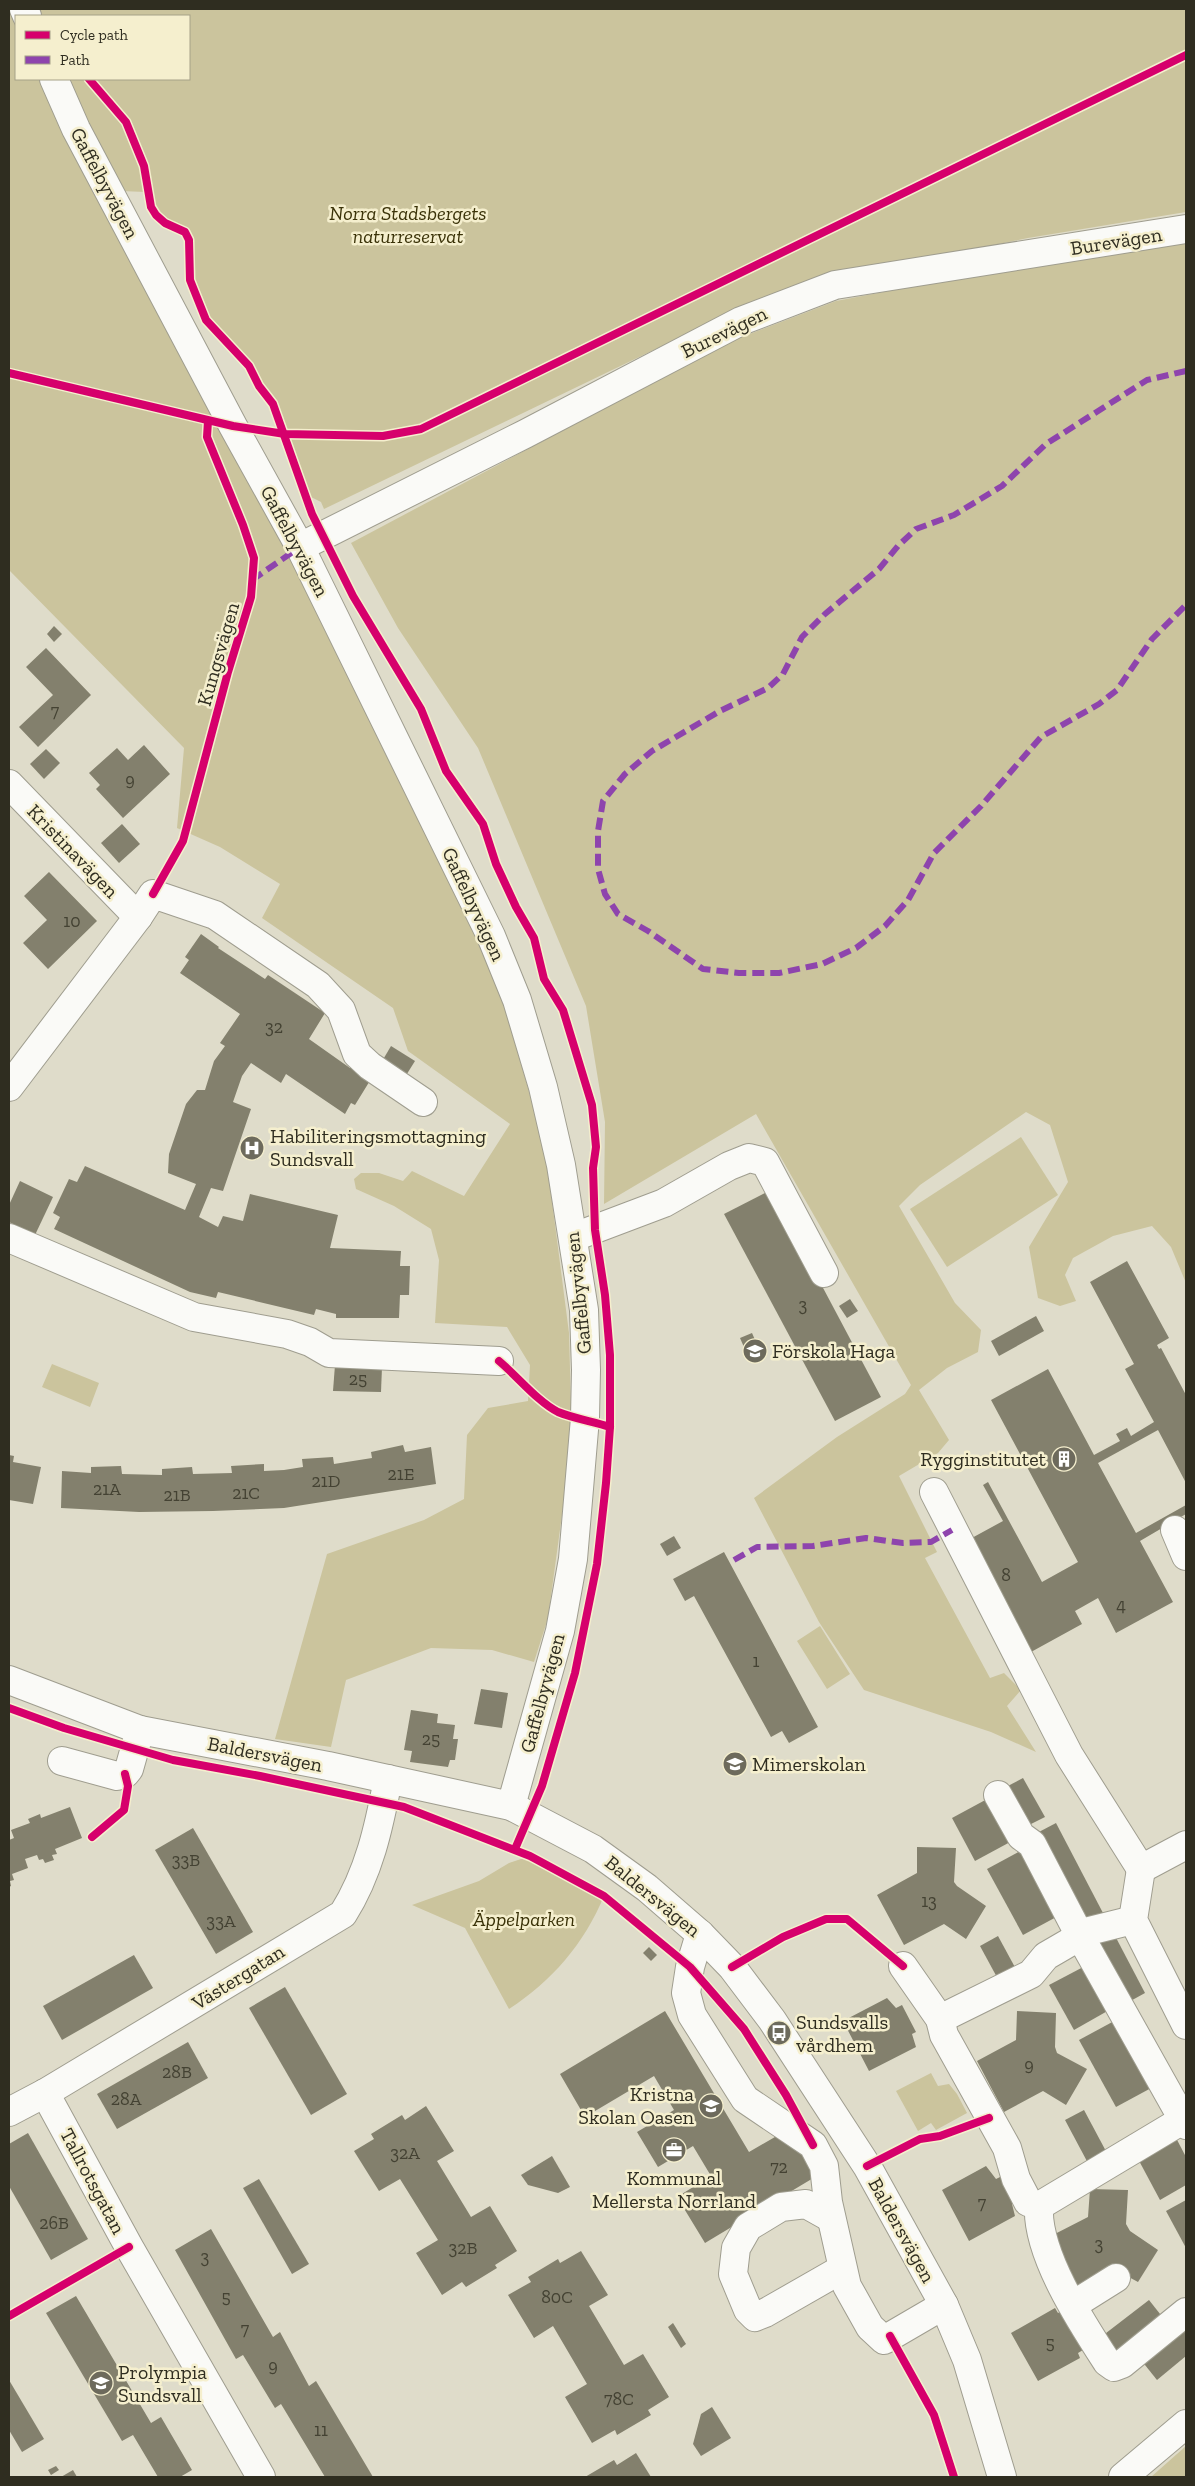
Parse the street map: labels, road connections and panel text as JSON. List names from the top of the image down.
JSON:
{
  "streets": {
    "street": [
      "Gaffelbyvägen",
      "Burevägen",
      "Kristinavägen",
      "Baldersvägen",
      "Västergatan",
      "Tallrotsgatan"
    ],
    "cycle path": ["Kungsvägen"]
  },
  "crossings": [
    ["Gaffelbyvägen", "Burevägen"],
    ["Gaffelbyvägen", "Baldersvägen"],
    ["Baldersvägen", "Västergatan"],
    ["Västergatan", "Tallrotsgatan"]
  ],
  "parks": ["Norra Stadsbergets naturreservat", "Äppelparken"],
  "places": {
    "hospital": ["Habiliteringsmottagning Sundsvall"],
    "school or university": [
      "Förskola Haga",
      "Mimerskolan",
      "Kristna Skolan Oasen",
      "Prolympia Sundsvall"
    ],
    "building": ["Rygginstitutet"],
    "bus stop": ["Sundsvalls vårdhem"],
    "office": ["Kommunal Mellersta Norrland"]
  },
  "house_numbers": [
    "7",
    "9",
    "10",
    "32",
    "3",
    "25",
    "21E",
    "21D",
    "21A",
    "21C",
    "21B",
    "8",
    "4",
    "1",
    "25",
    "33B",
    "13",
    "33A",
    "9",
    "28B",
    "28A",
    "32A",
    "72",
    "7",
    "26B",
    "3",
    "32B",
    "3",
    "5",
    "80C",
    "7",
    "5",
    "9",
    "78C",
    "11"
  ],
  "legend": ["Cycle path", "Path"]
}
